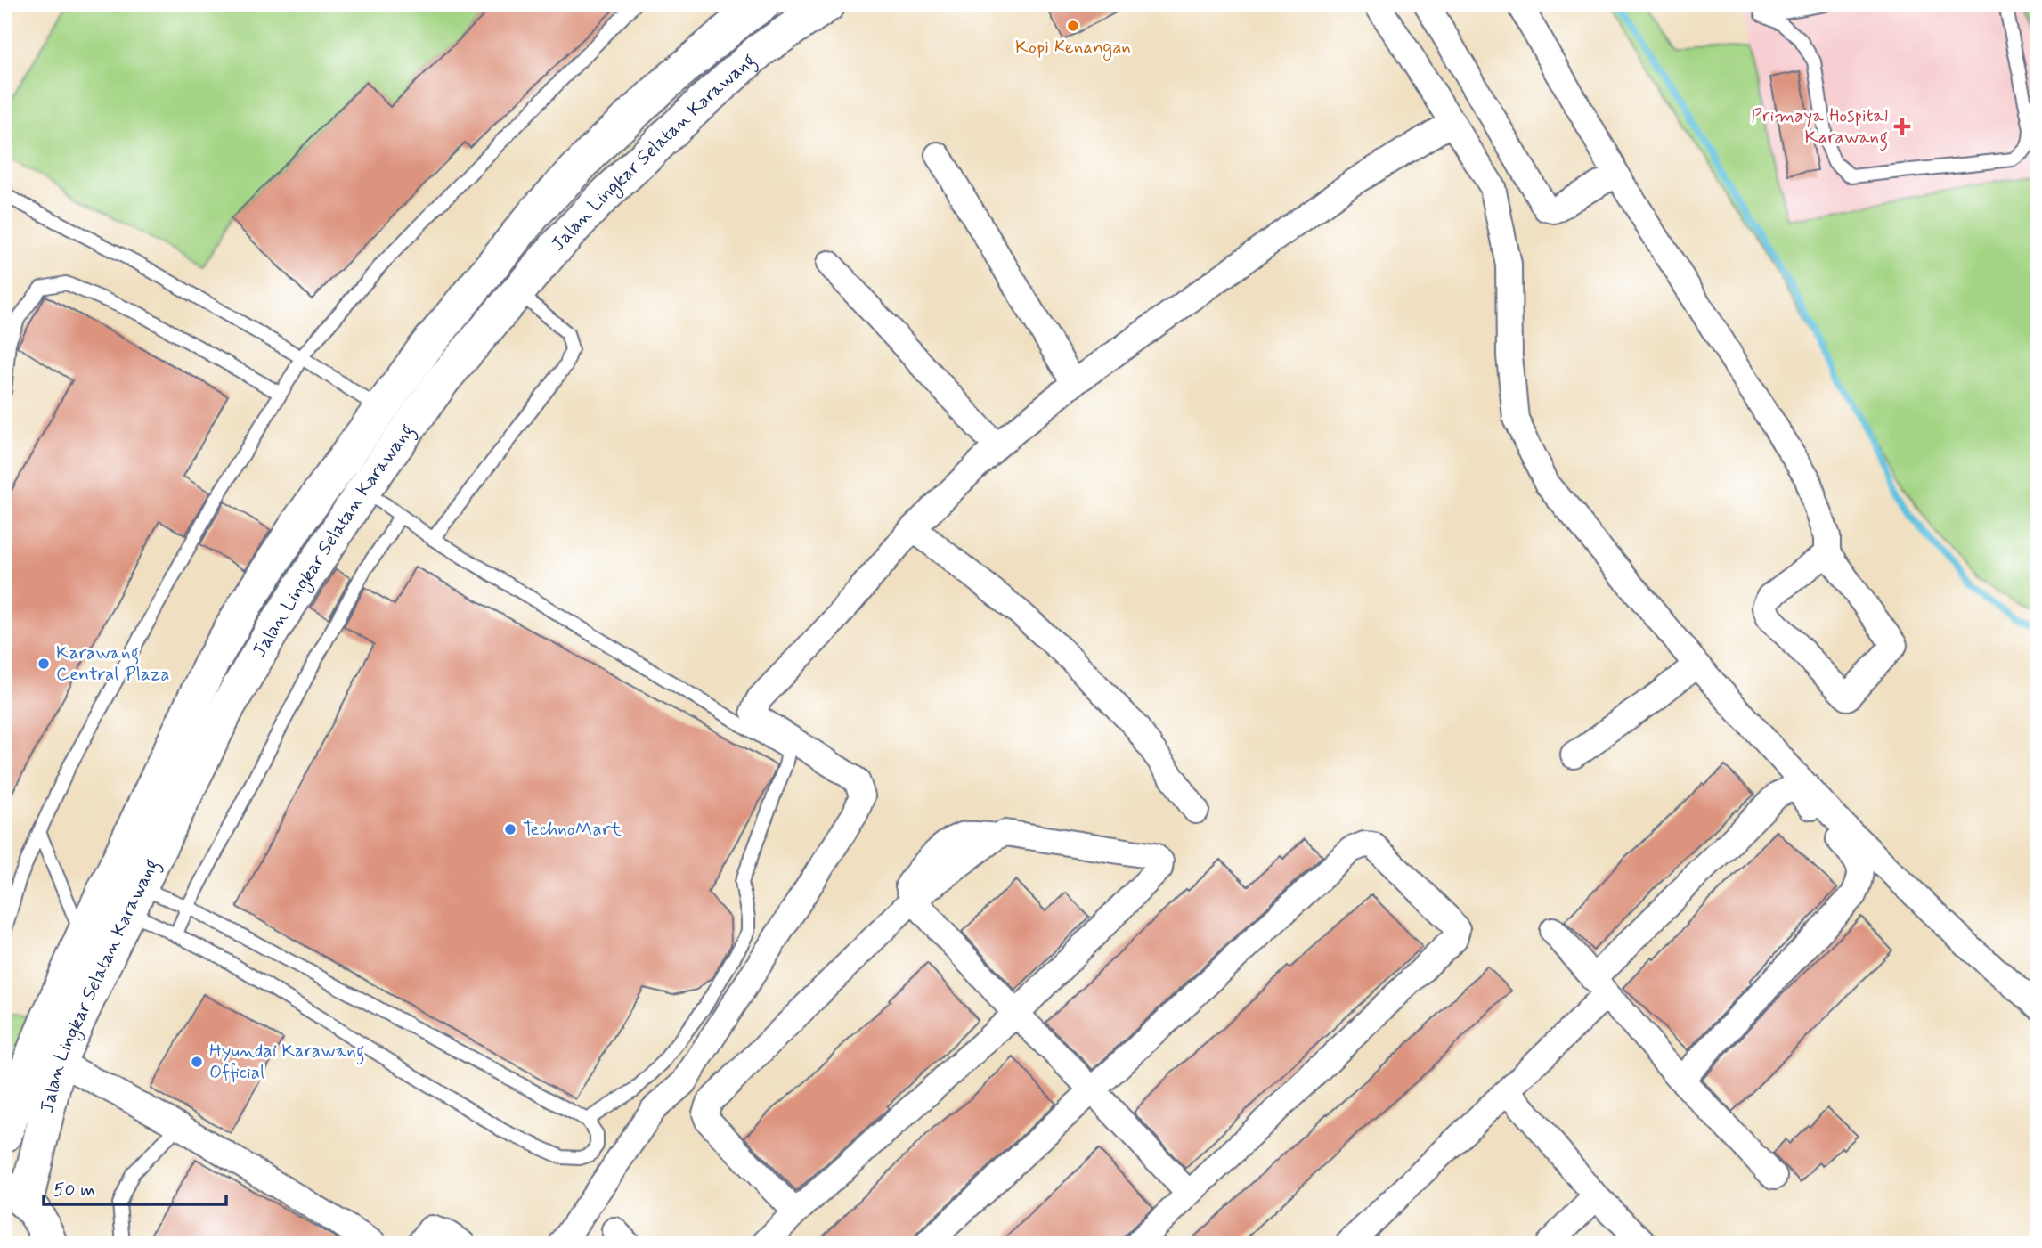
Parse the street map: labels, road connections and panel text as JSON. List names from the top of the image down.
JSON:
{
  "streets": {
    "main road": ["Jalan Lingkar Selatan Karawang"]
  },
  "places": {
    "other": [
      "Kopi Kenangan",
      "Karawang Central Plaza",
      "TechnoMart",
      "Hyundai Karawang Official"
    ],
    "health": ["Primaya Hospital Karawang"]
  },
  "scale_bar": "50 m"
}
